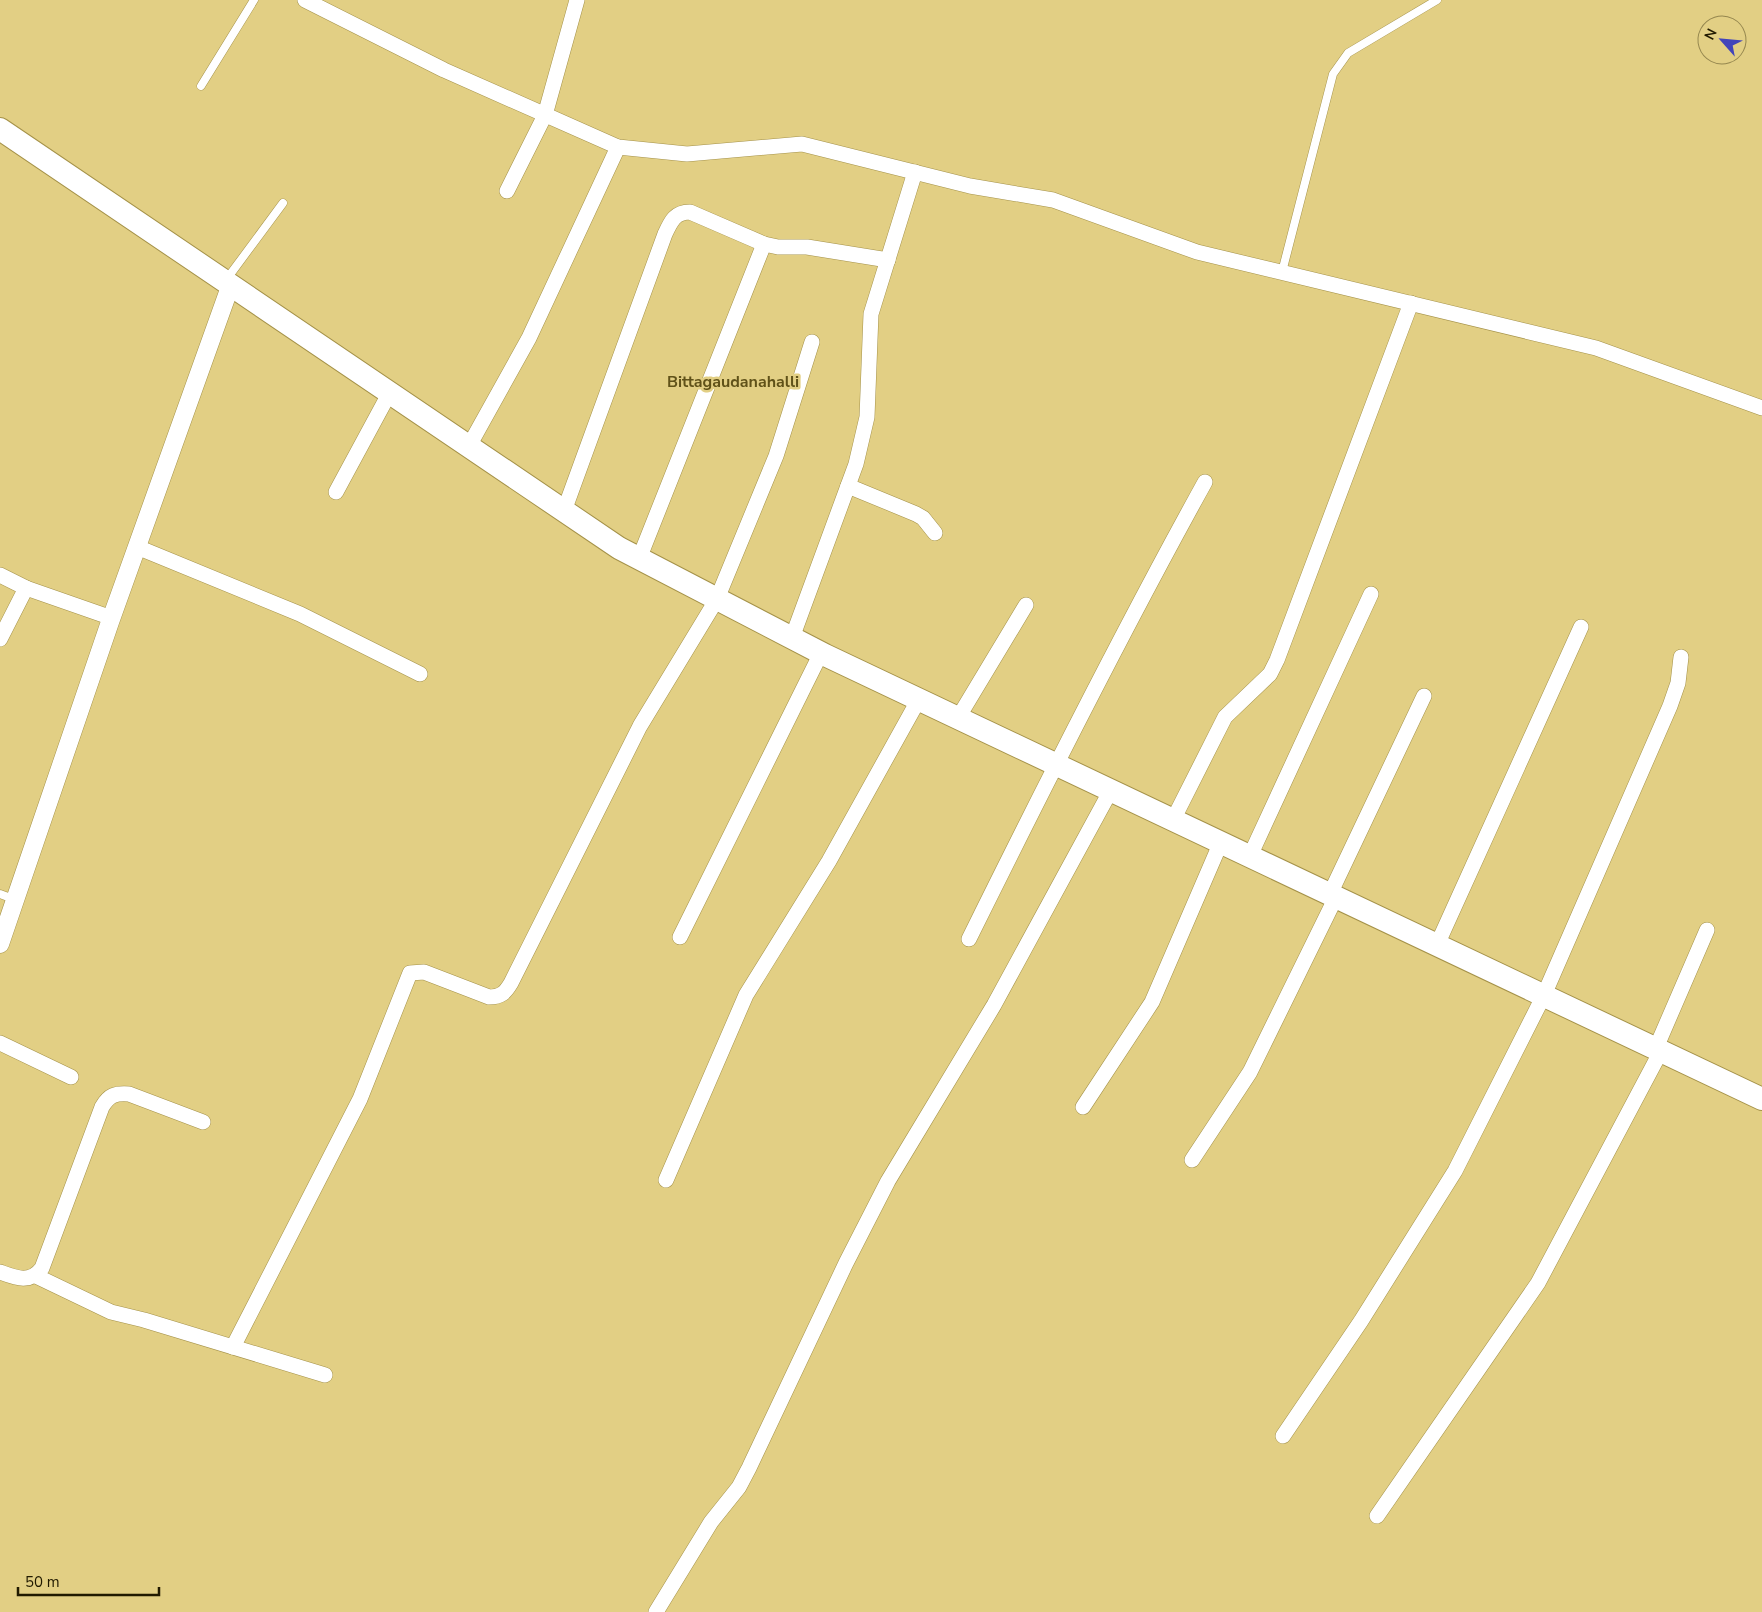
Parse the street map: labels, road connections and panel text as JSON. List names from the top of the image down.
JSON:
{
  "districts": ["Bittagaudanahalli"],
  "scale_bar": "50 m",
  "north": "top left"
}
